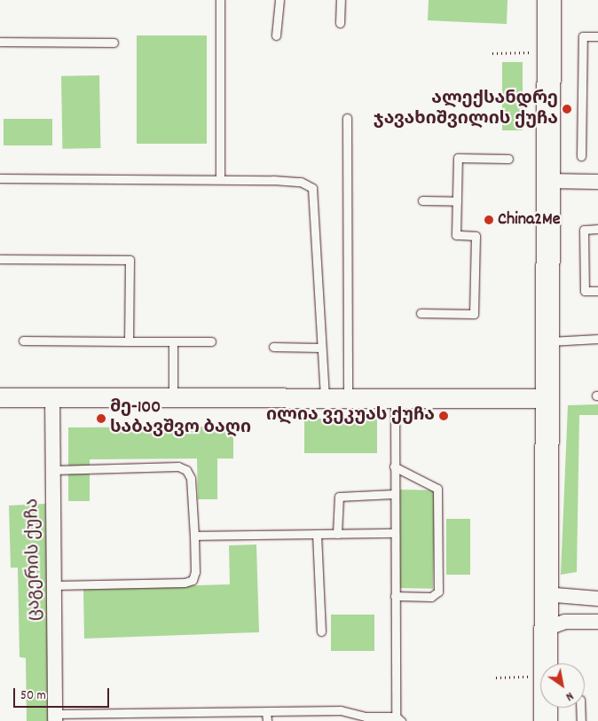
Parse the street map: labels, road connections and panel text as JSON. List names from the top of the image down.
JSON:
{
  "streets": {
    "street": ["ცაგერის ქუჩა"]
  },
  "places": [
    "ალექსანდრე ჯავახიშვილის ქუჩა",
    "China2Me",
    "ილია ვეკუას ქუჩა",
    "მე-100 საბავშვო ბაღი"
  ],
  "scale_bar": "50 m",
  "north": "bottom right"
}
